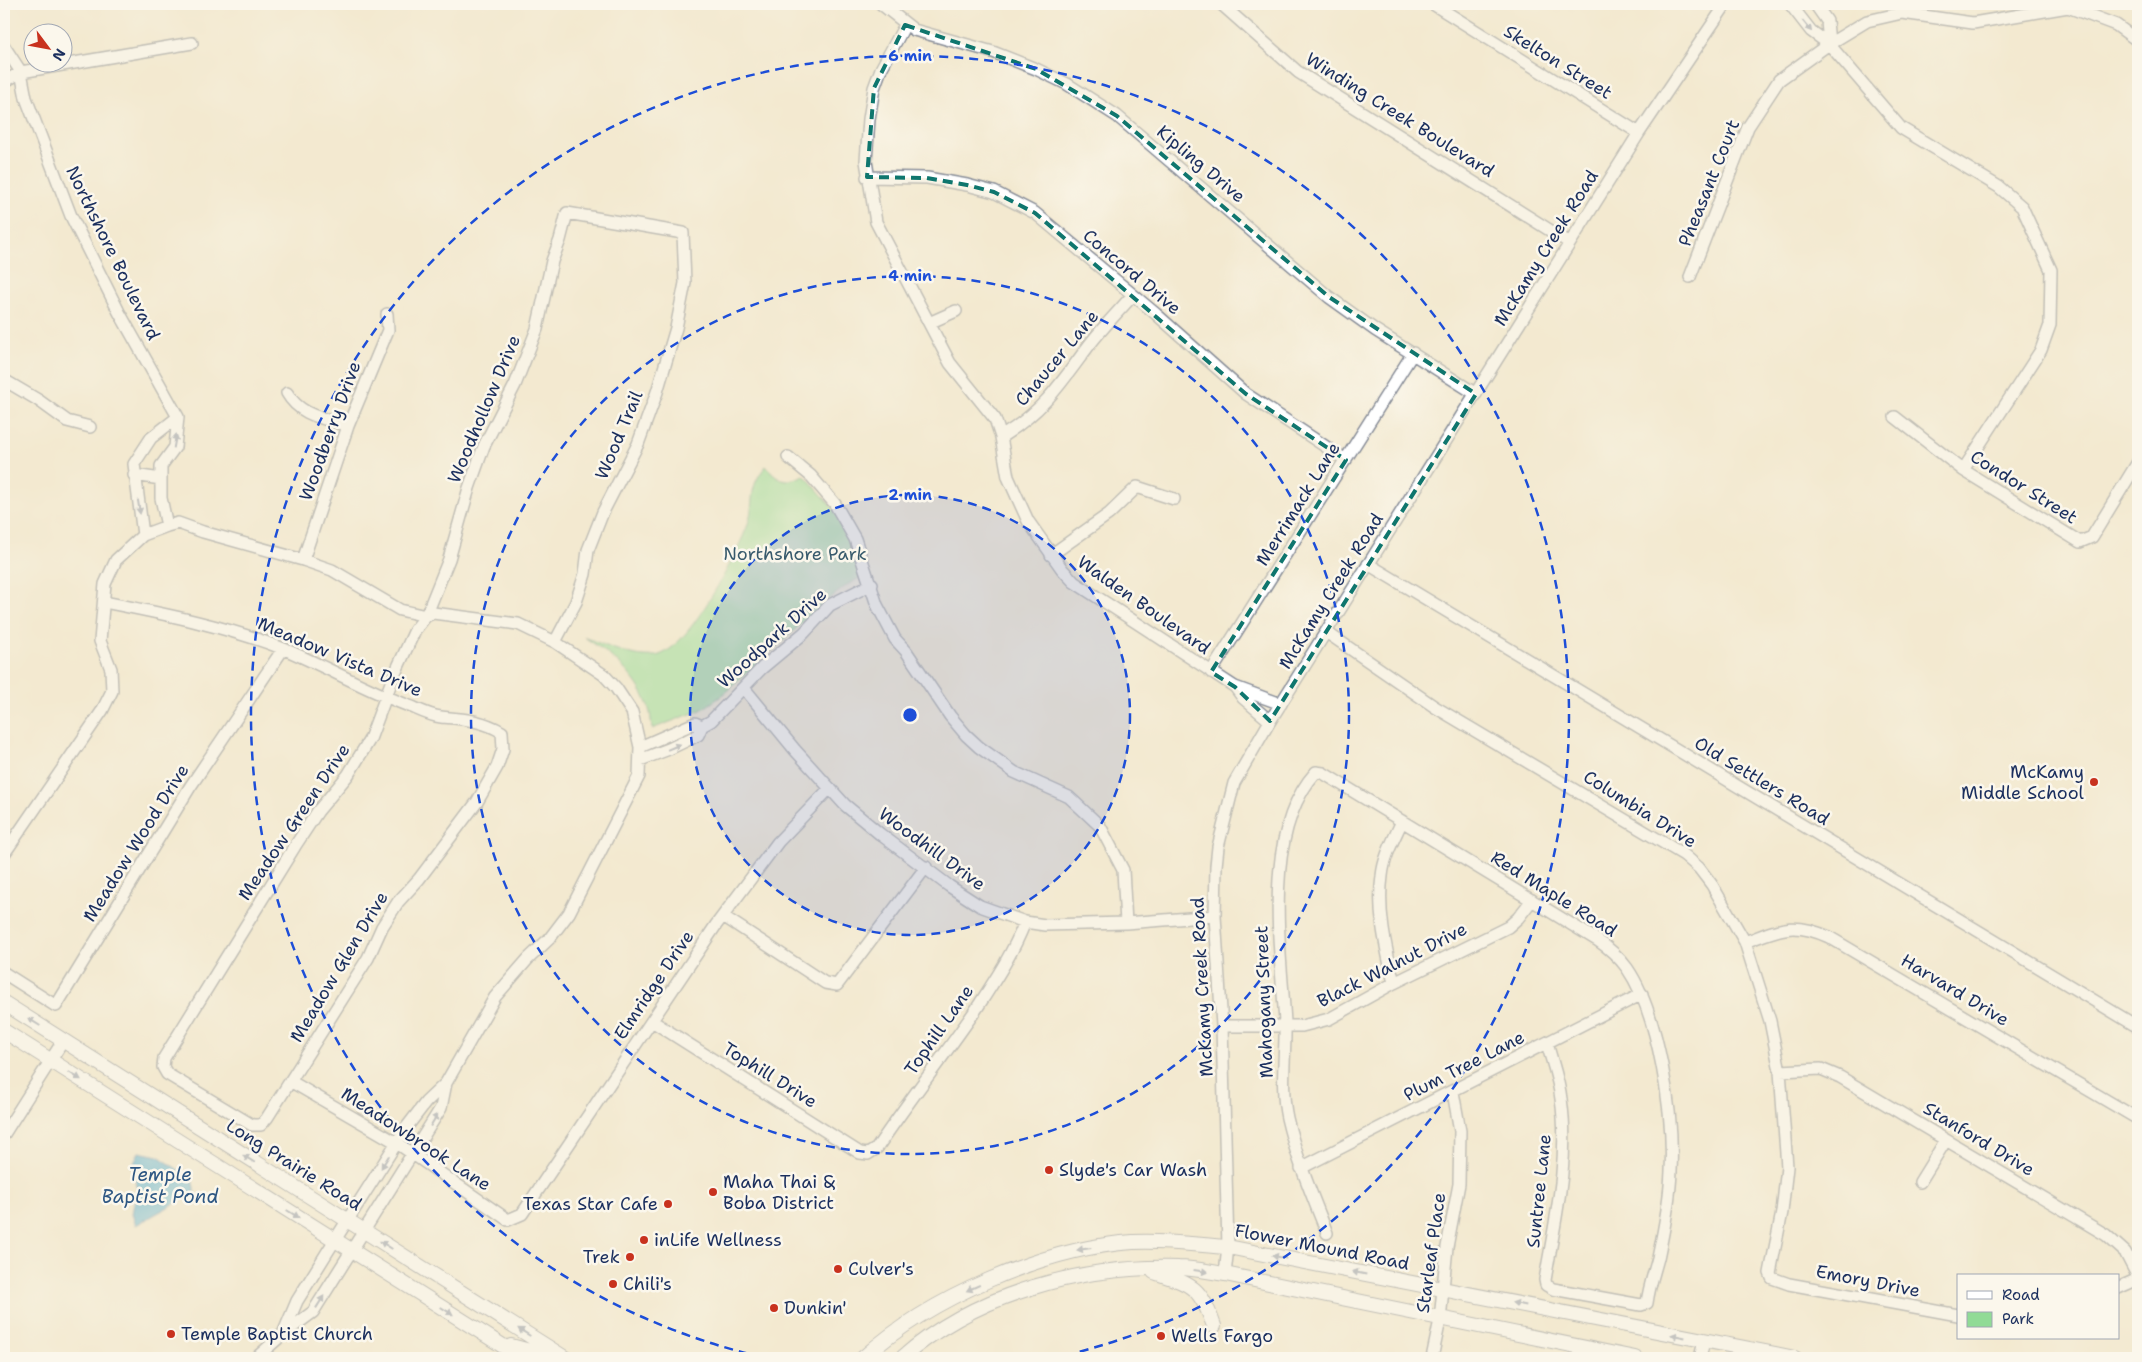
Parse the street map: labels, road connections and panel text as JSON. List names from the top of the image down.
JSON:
{
  "streets": {
    "main road": ["Long Prairie Road", "Flower Mound Road"],
    "street": [
      "Skelton Street",
      "Winding Creek Boulevard",
      "Kipling Drive",
      "Pheasant Court",
      "McKamy Creek Road",
      "Northshore Boulevard",
      "Concord Drive",
      "Chaucer Lane",
      "Woodhollow Drive",
      "Woodberry Drive",
      "Wood Trail",
      "Condor Street",
      "Merrimack Lane",
      "Walden Boulevard",
      "Woodpark Drive",
      "Meadow Vista Drive",
      "Old Settlers Road",
      "Columbia Drive",
      "Meadow Green Drive",
      "Meadow Wood Drive",
      "Woodhill Drive",
      "Red Maple Road",
      "Black Walnut Drive",
      "Meadow Glen Drive",
      "Elmridge Drive",
      "Harvard Drive",
      "Mahogany Street",
      "Tophill Lane",
      "Plum Tree Lane",
      "Tophill Drive",
      "Meadowbrook Lane",
      "Stanford Drive",
      "Suntree Lane",
      "Starleaf Place",
      "Emory Drive"
    ]
  },
  "crossings": [
    ["Skelton Street", "McKamy Creek Road"],
    ["Winding Creek Boulevard", "McKamy Creek Road"],
    ["Kipling Drive", "McKamy Creek Road"],
    ["Kipling Drive", "Merrimack Lane"],
    ["Kipling Drive", "Walden Boulevard"],
    ["McKamy Creek Road", "Walden Boulevard"],
    ["McKamy Creek Road", "Old Settlers Road"],
    ["McKamy Creek Road", "Columbia Drive"],
    ["McKamy Creek Road", "Woodhill Drive"],
    ["McKamy Creek Road", "Black Walnut Drive"],
    ["McKamy Creek Road", "Flower Mound Road"],
    ["Concord Drive", "Chaucer Lane"],
    ["Concord Drive", "Merrimack Lane"],
    ["Concord Drive", "Walden Boulevard"],
    ["Chaucer Lane", "Walden Boulevard"],
    ["Woodhollow Drive", "Wood Trail"],
    ["Woodhollow Drive", "Meadow Green Drive"],
    ["Merrimack Lane", "Walden Boulevard"],
    ["Woodpark Drive", "Woodhill Drive"],
    ["Meadow Vista Drive", "Meadow Green Drive"],
    ["Meadow Vista Drive", "Meadow Wood Drive"],
    ["Meadow Vista Drive", "Meadow Glen Drive"],
    ["Columbia Drive", "Harvard Drive"],
    ["Columbia Drive", "Stanford Drive"],
    ["Columbia Drive", "Emory Drive"],
    ["Meadow Green Drive", "Meadow Glen Drive"],
    ["Woodhill Drive", "Elmridge Drive"],
    ["Woodhill Drive", "Tophill Lane"],
    ["Red Maple Road", "Black Walnut Drive"],
    ["Red Maple Road", "Mahogany Street"],
    ["Red Maple Road", "Plum Tree Lane"],
    ["Red Maple Road", "Suntree Lane"],
    ["Black Walnut Drive", "Mahogany Street"],
    ["Meadow Glen Drive", "Meadowbrook Lane"],
    ["Elmridge Drive", "Tophill Drive"],
    ["Elmridge Drive", "Meadowbrook Lane"],
    ["Mahogany Street", "Plum Tree Lane"],
    ["Tophill Lane", "Tophill Drive"],
    ["Plum Tree Lane", "Suntree Lane"],
    ["Plum Tree Lane", "Starleaf Place"],
    ["Flower Mound Road", "Starleaf Place"]
  ],
  "water": ["Temple Baptist Pond"],
  "parks": ["Northshore Park"],
  "places": [
    "McKamy Middle School",
    "Slyde's Car Wash",
    "Maha Thai & Boba District",
    "Texas Star Cafe",
    "inLife Wellness",
    "Trek",
    "Culver's",
    "Chili's",
    "Dunkin'",
    "Temple Baptist Church",
    "Wells Fargo"
  ],
  "legend": ["Road", "Park"],
  "north": "bottom right",
  "rings": ["6 min", "4 min", "2 min"]
}
